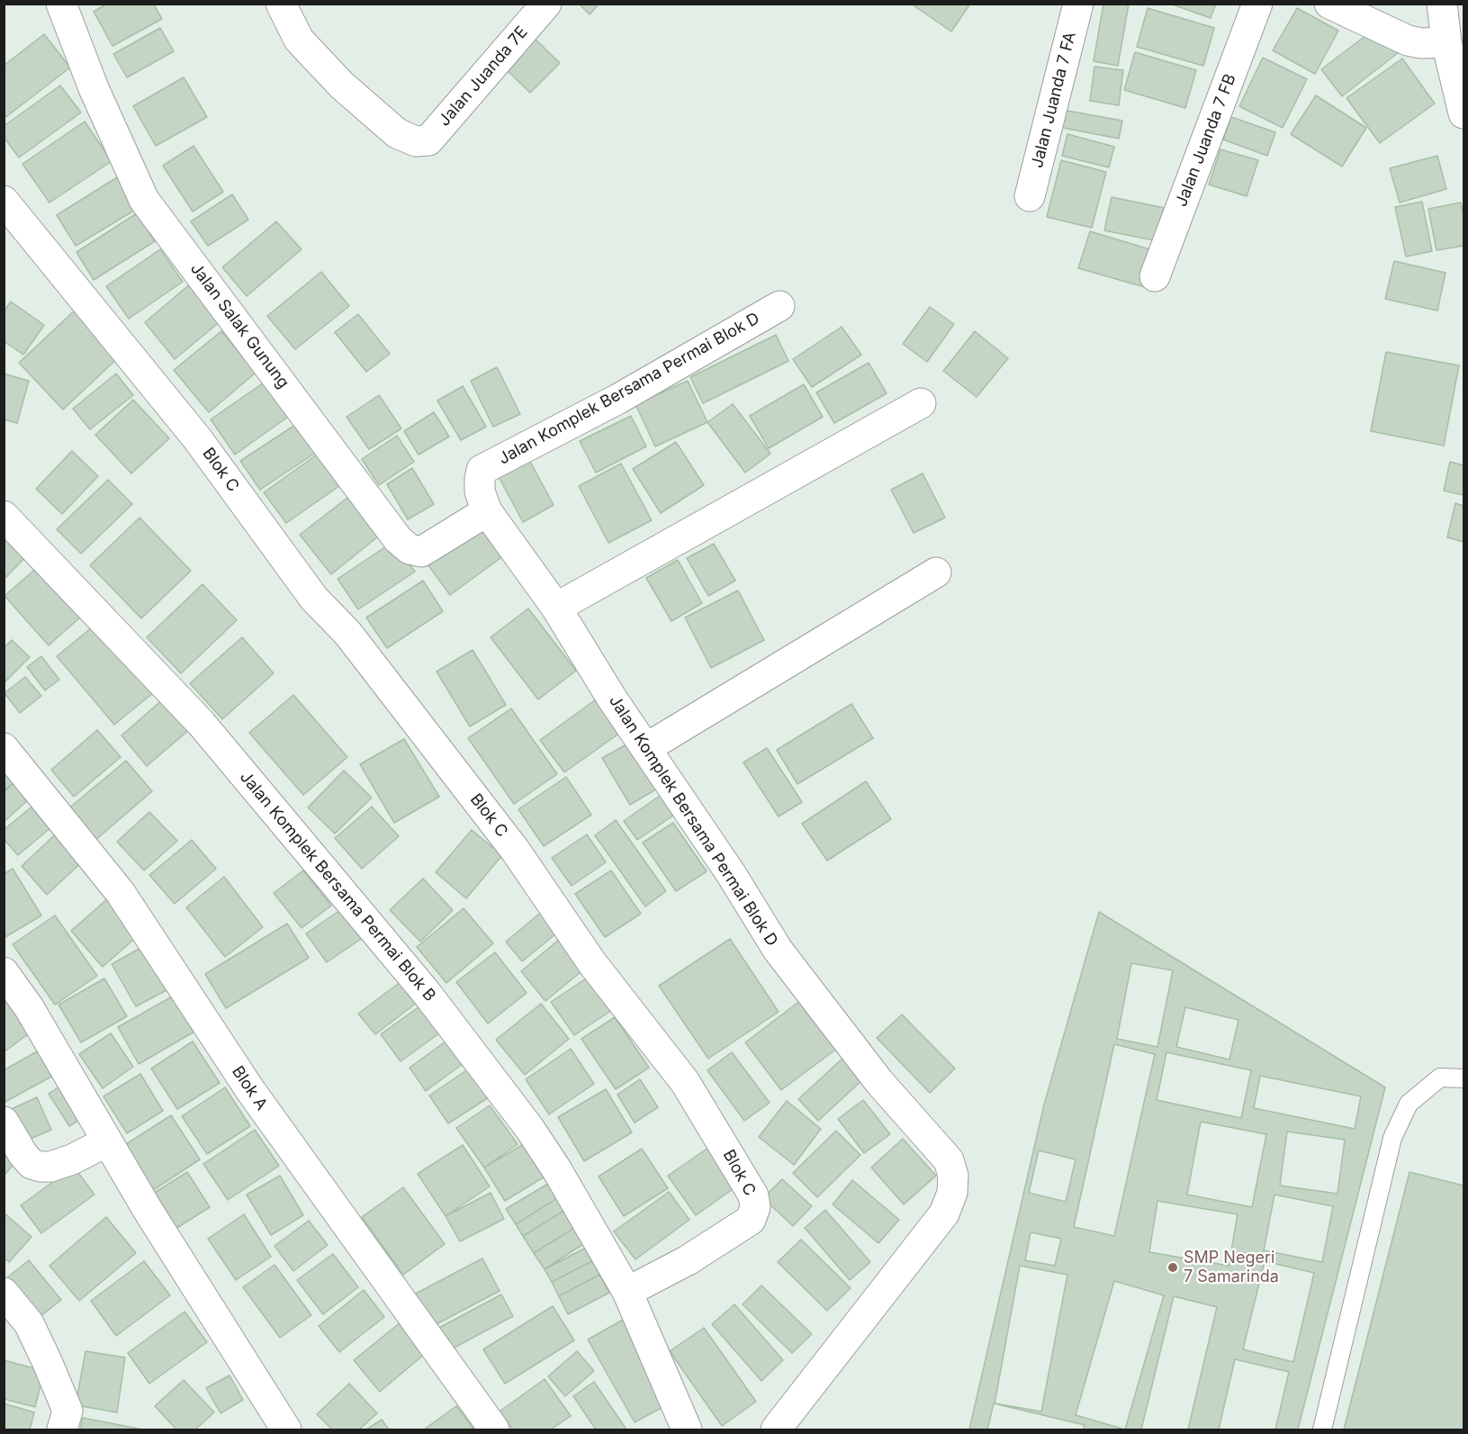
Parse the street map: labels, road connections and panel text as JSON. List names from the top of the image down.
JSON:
{
  "streets": {
    "street": [
      "Jalan Juanda 7E",
      "Jalan Juanda 7 FA",
      "Jalan Juanda 7 FB",
      "Jalan Salak Gunung",
      "Jalan Komplek Bersama Permai Blok D",
      "Blok C",
      "Jalan Komplek Bersama Permai Blok B",
      "Blok A"
    ]
  },
  "crossings": [
    ["Jalan Salak Gunung", "Jalan Komplek Bersama Permai Blok D"],
    ["Blok C", "Jalan Komplek Bersama Permai Blok B"]
  ],
  "places": ["SMP Negeri 7 Samarinda"]
}
